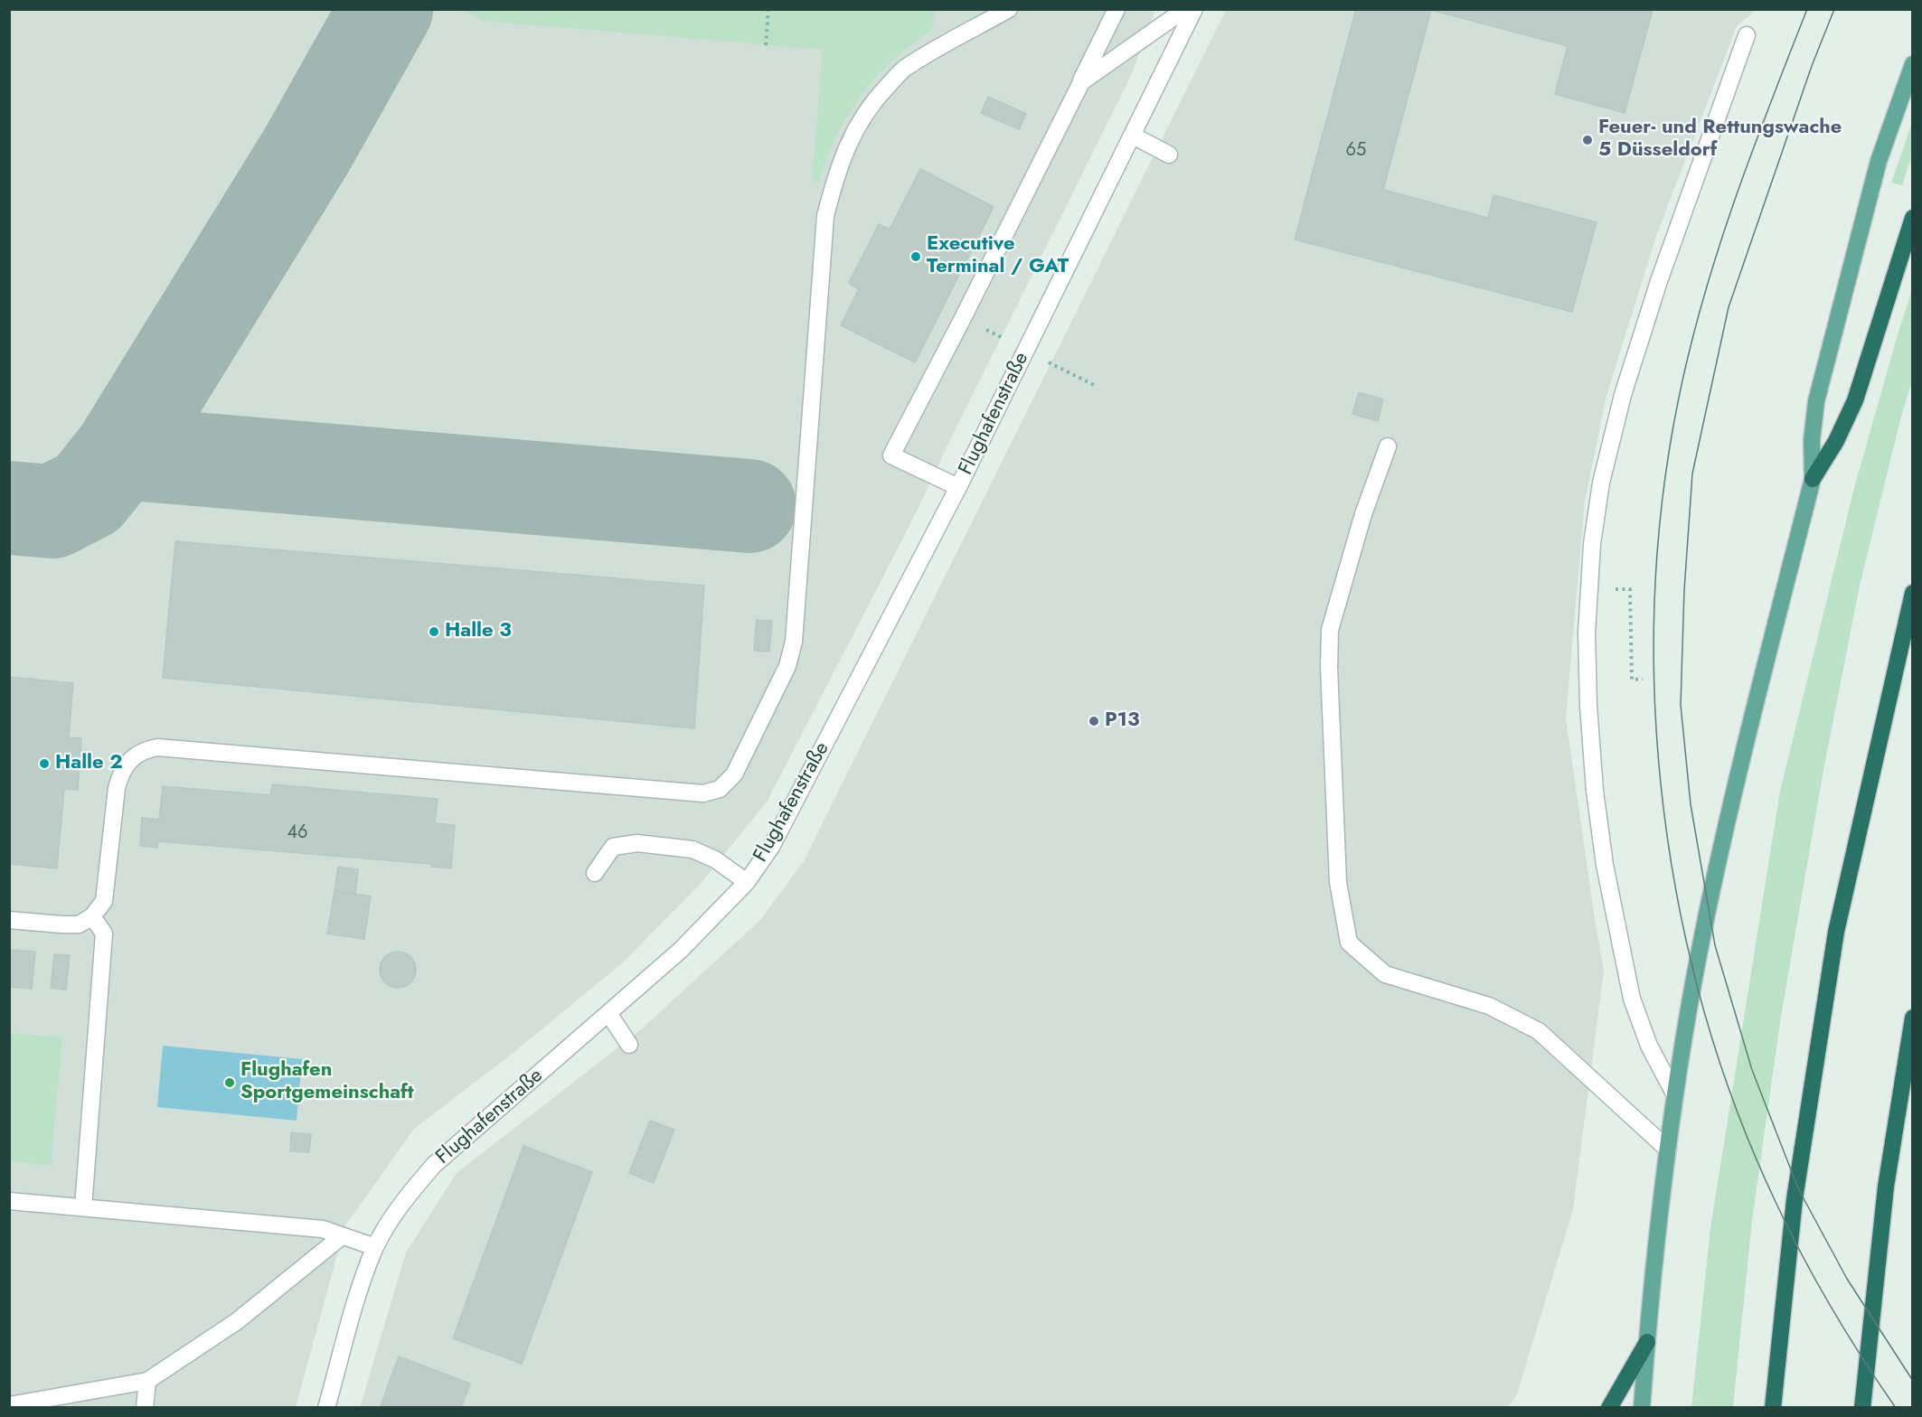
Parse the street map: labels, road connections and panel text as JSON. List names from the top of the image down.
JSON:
{
  "streets": {
    "street": ["Flughafenstraße"]
  },
  "places": [
    "Feuer- und Rettungswache 5 Düsseldorf",
    "Executive Terminal / GAT",
    "Halle 3",
    "P13",
    "Halle 2",
    "Flughafen Sportgemeinschaft"
  ],
  "house_numbers": ["65", "46"]
}
